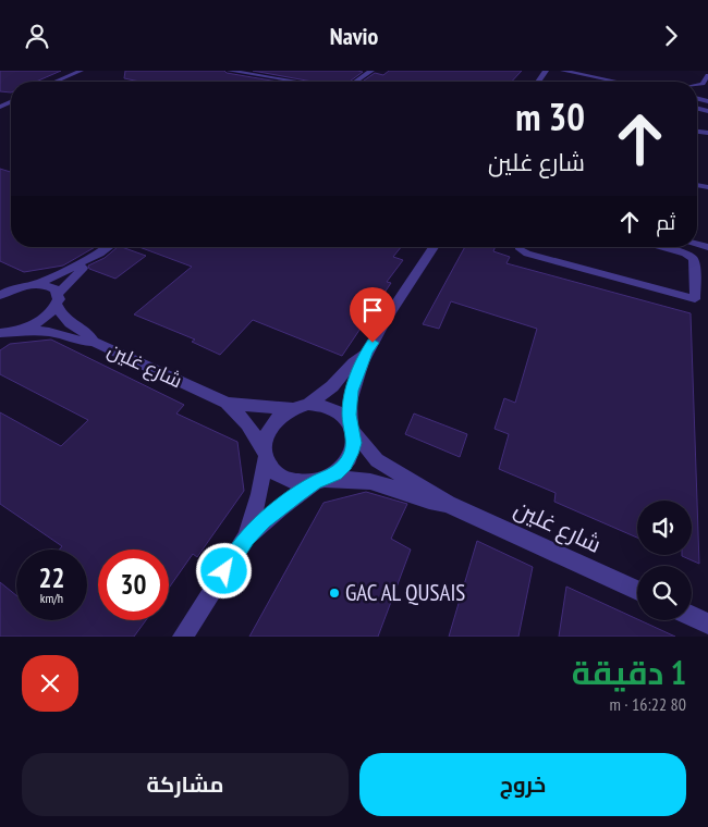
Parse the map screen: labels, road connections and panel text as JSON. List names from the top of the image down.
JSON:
{
  "streets": {
    "street": ["شارع غلين"]
  },
  "places": ["GAC AL QUSAIS"],
  "page": {
    "header": "Navio",
    "turn": ["30 m", "شارع غلين"],
    "then": "ثم",
    "speed": "22 km/h",
    "limit": "30",
    "heading": ["1 دقيقة", "80 m · 16:22"],
    "buttons": ["خروج", "مشاركة"]
  }
}
